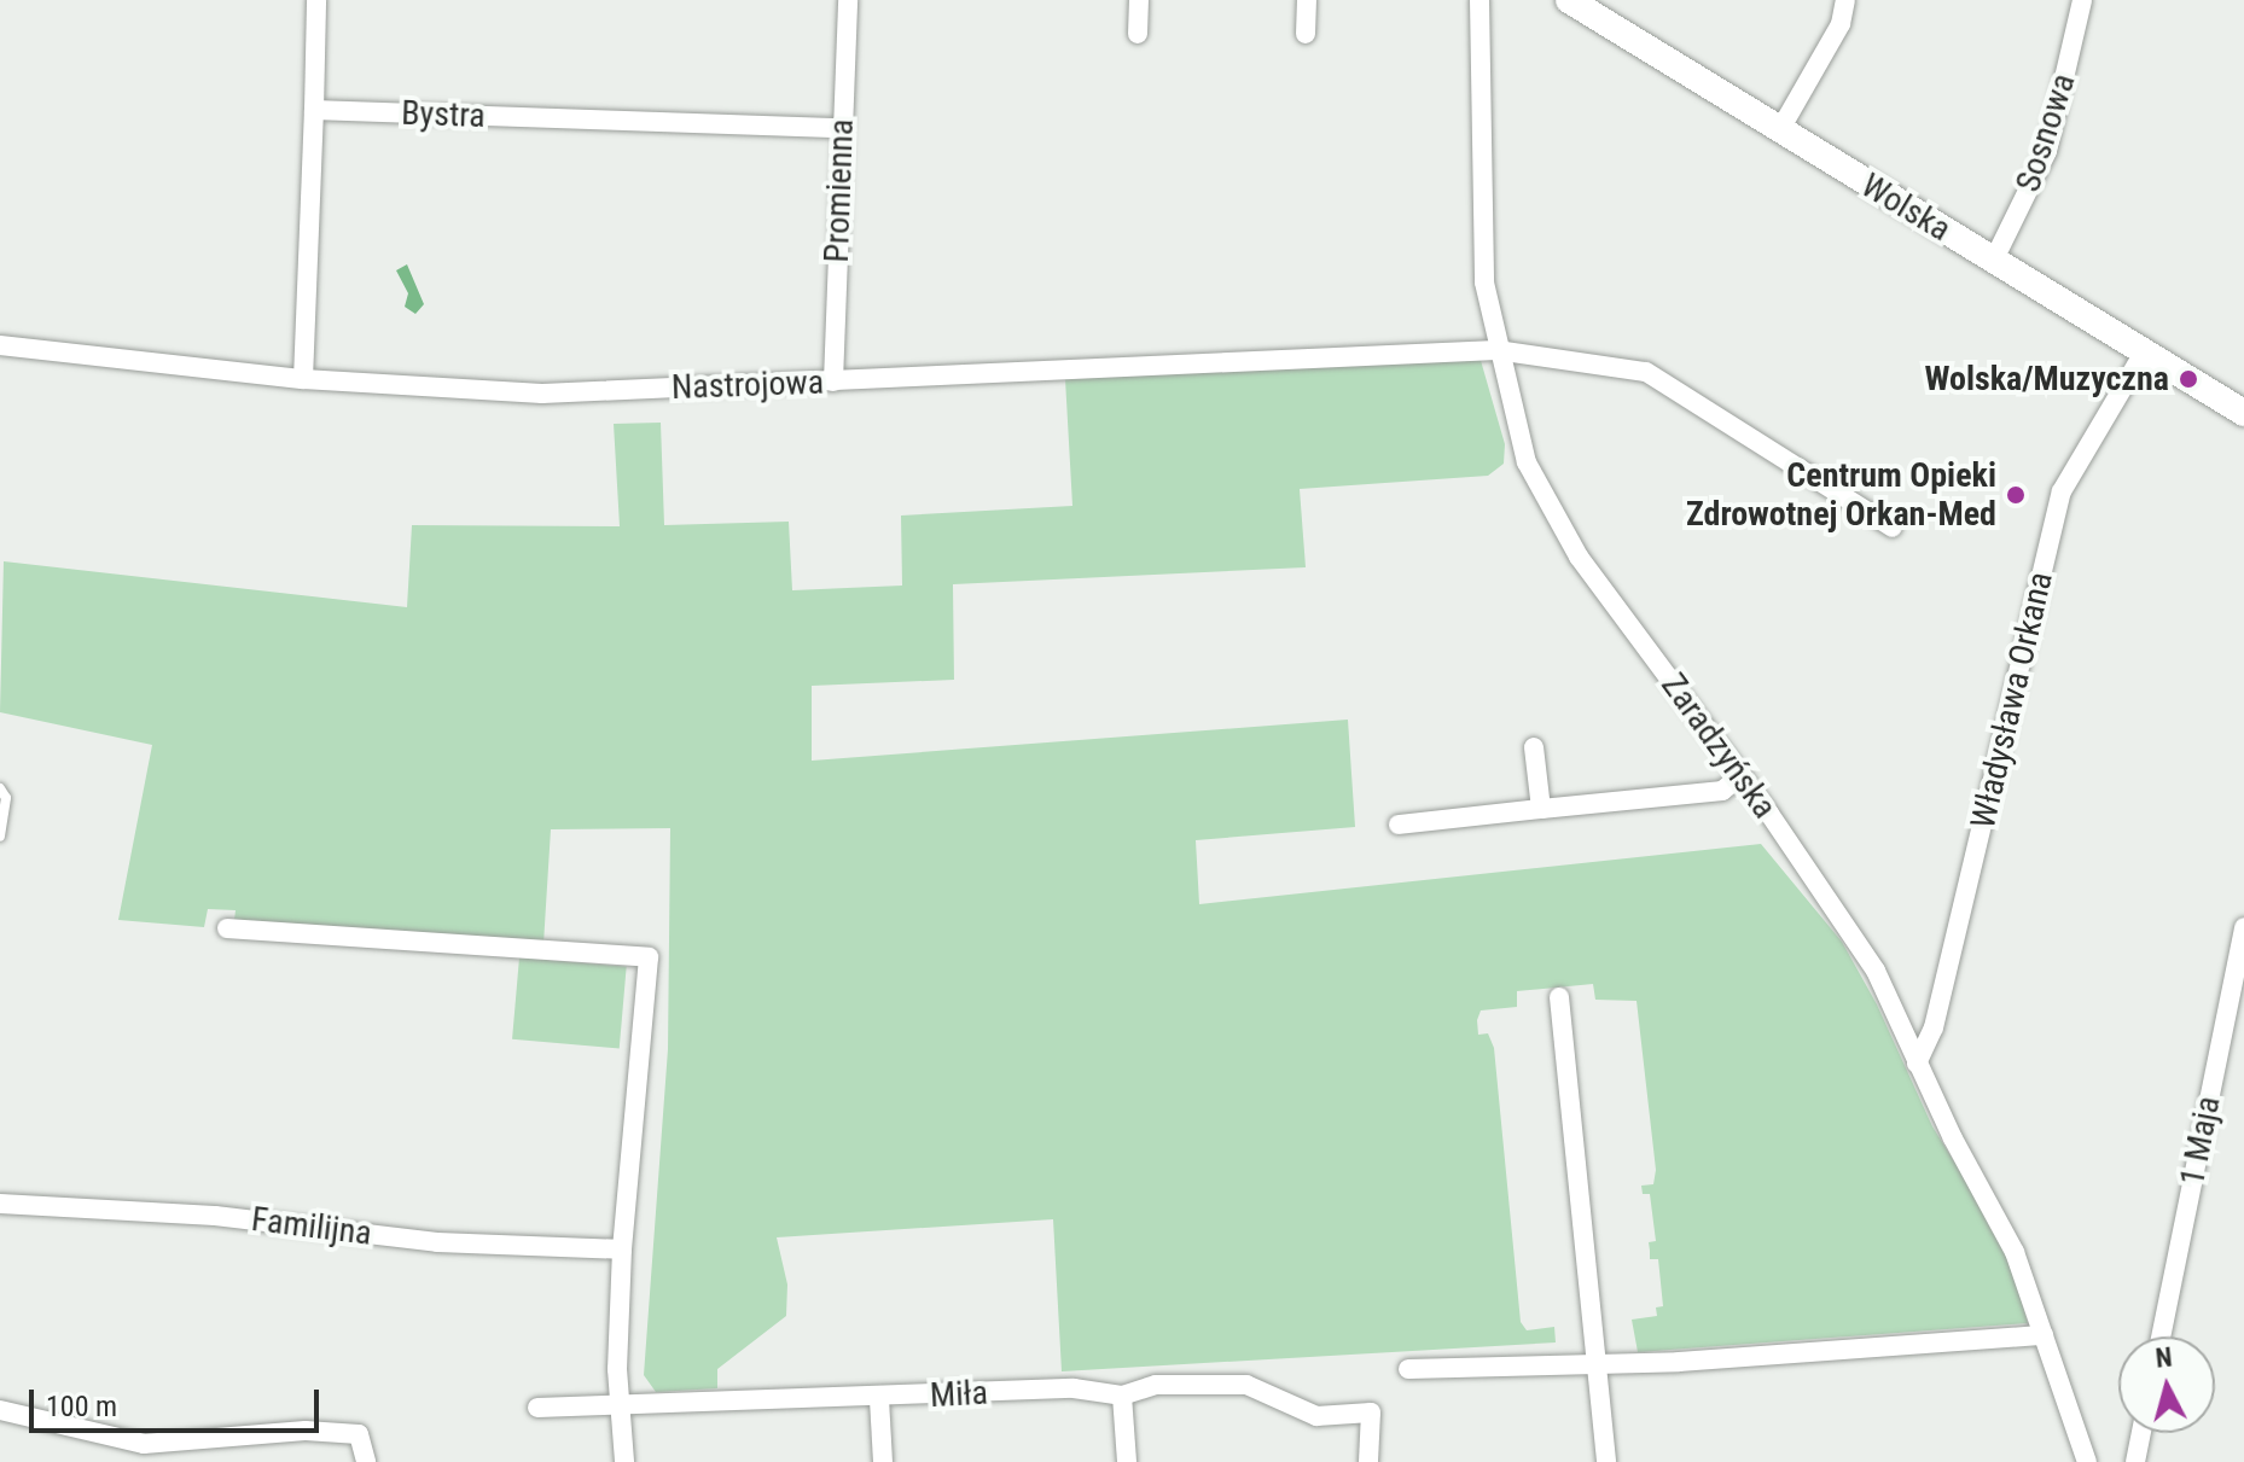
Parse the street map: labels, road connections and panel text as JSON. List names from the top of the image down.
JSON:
{
  "streets": {
    "street": [
      "Bystra",
      "Sosnowa",
      "Promienna",
      "Wolska",
      "Nastrojowa",
      "Władysława Orkana",
      "Zaradzyńska",
      "1 Maja",
      "Familijna",
      "Miła"
    ]
  },
  "crossings": [
    ["Bystra", "Promienna"],
    ["Sosnowa", "Wolska"],
    ["Promienna", "Nastrojowa"],
    ["Wolska", "Władysława Orkana"],
    ["Nastrojowa", "Zaradzyńska"],
    ["Władysława Orkana", "Zaradzyńska"]
  ],
  "places": ["Wolska/Muzyczna", "Centrum Opieki Zdrowotnej Orkan-Med"],
  "scale_bar": "100 m",
  "north": "top"
}
